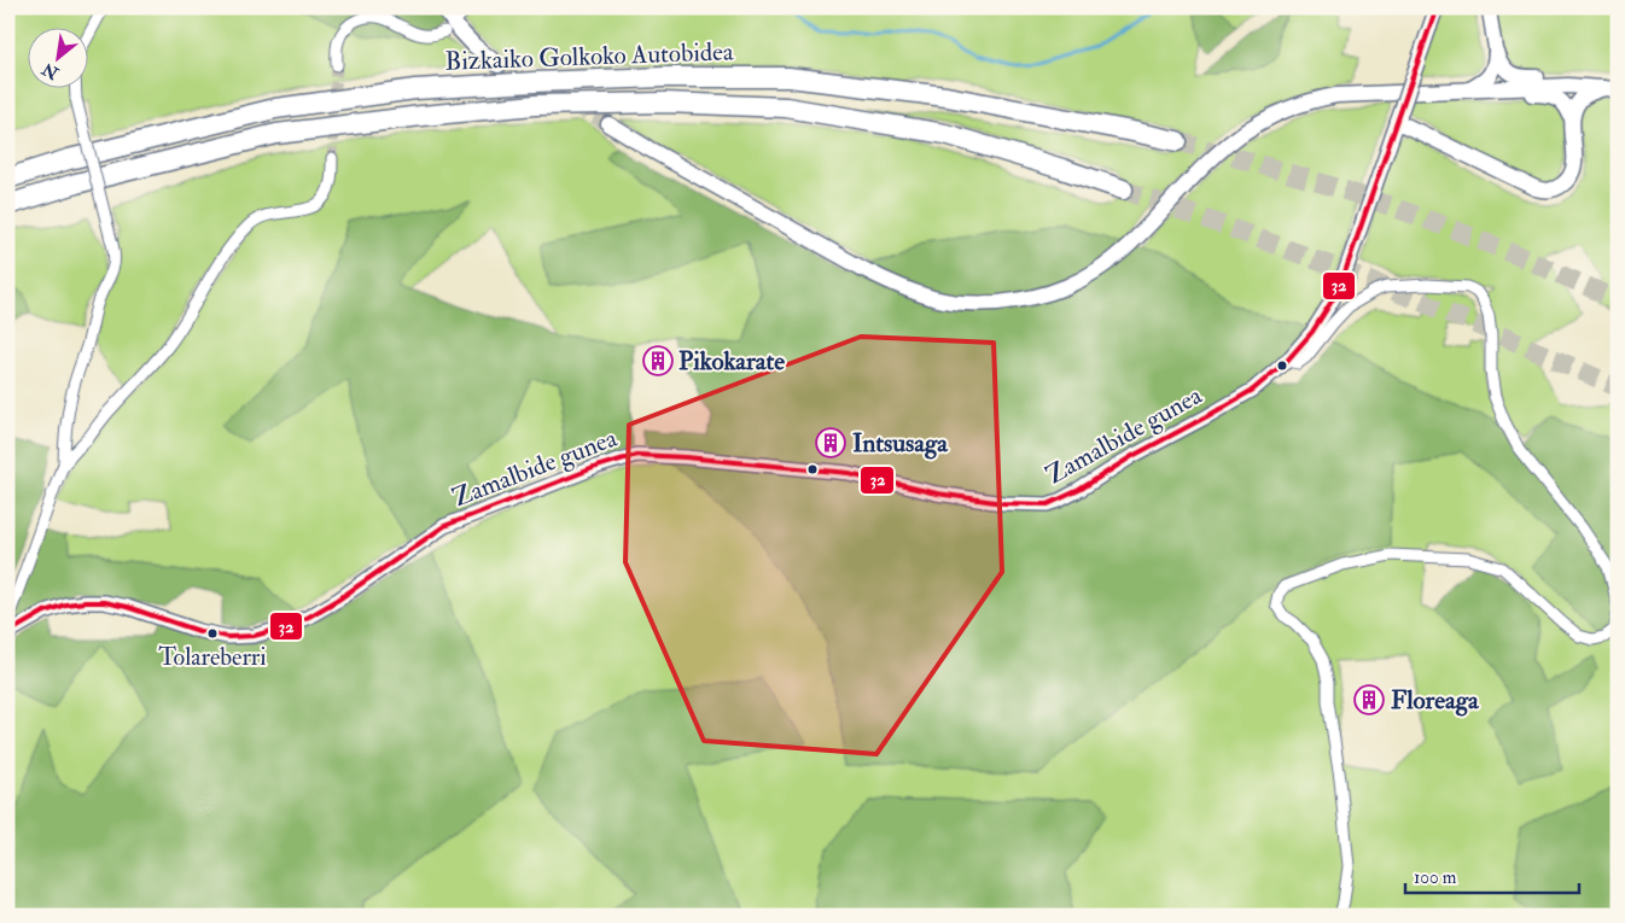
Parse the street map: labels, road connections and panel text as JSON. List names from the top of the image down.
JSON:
{
  "streets": {
    "highway": ["Bizkaiko Golkoko Autobidea"],
    "street": ["Zamalbide gunea"]
  },
  "places": {
    "building": ["Pikokarate", "Intsusaga", "Floreaga"],
    "other": ["Tolareberri"]
  },
  "lines": ["transit line 32"],
  "scale_bar": "100 m",
  "north": "bottom left"
}
